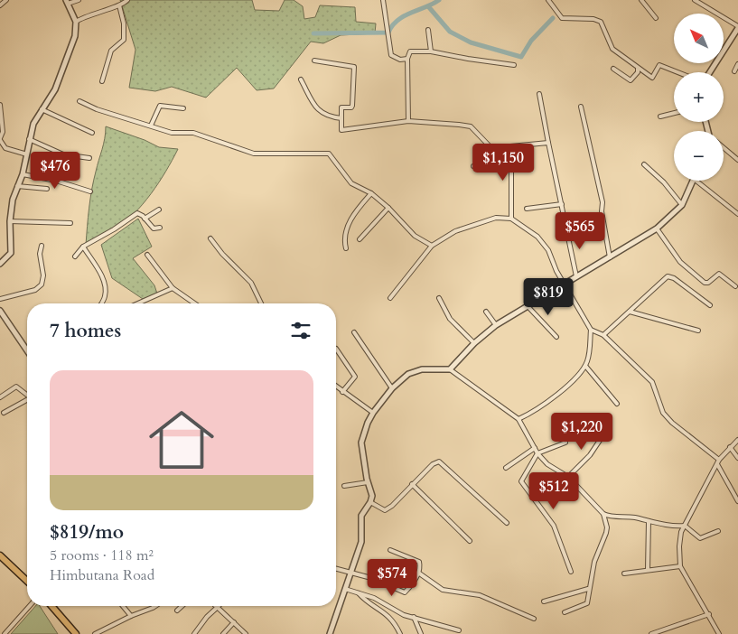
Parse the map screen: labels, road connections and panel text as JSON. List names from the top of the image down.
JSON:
{
  "north": "top left",
  "page": {
    "map_buttons": ["+", "−"],
    "price": [
      "$1,150",
      "$476",
      "$565",
      "$819",
      "$1,220",
      "$512",
      "$574"
    ],
    "heading": "7 homes",
    "list": [
      {
        "name": "$819/mo",
        "note": "5 rooms · 118 m² · Himbutana Road"
      }
    ]
  }
}
